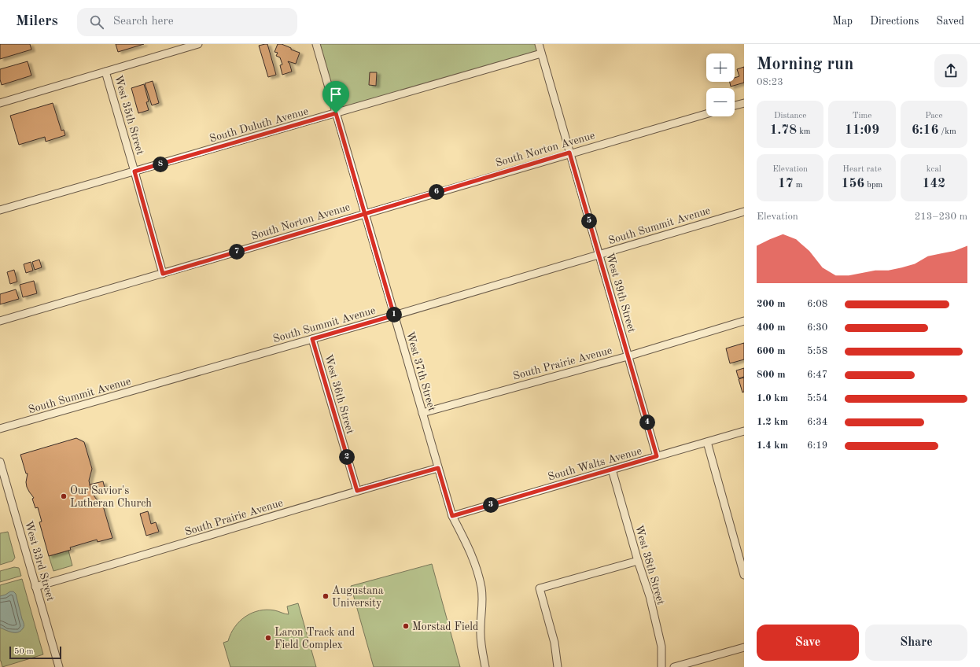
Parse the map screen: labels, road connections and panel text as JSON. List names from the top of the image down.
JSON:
{
  "streets": {
    "street": [
      "West 35th Street",
      "South Duluth Avenue",
      "South Norton Avenue",
      "South Summit Avenue",
      "West 39th Street",
      "South Prairie Avenue",
      "West 37th Street",
      "West 36th Street",
      "South Walts Avenue",
      "West 33rd Street",
      "West 38th Street"
    ]
  },
  "crossings": [
    ["West 35th Street", "South Duluth Avenue"],
    ["West 35th Street", "South Norton Avenue"],
    ["South Duluth Avenue", "West 39th Street"],
    ["South Duluth Avenue", "West 37th Street"],
    ["South Norton Avenue", "West 39th Street"],
    ["South Norton Avenue", "West 37th Street"],
    ["South Summit Avenue", "West 39th Street"],
    ["South Summit Avenue", "West 37th Street"],
    ["South Summit Avenue", "West 36th Street"],
    ["West 39th Street", "South Prairie Avenue"],
    ["West 39th Street", "South Walts Avenue"],
    ["South Prairie Avenue", "West 37th Street"],
    ["South Prairie Avenue", "West 36th Street"],
    ["South Prairie Avenue", "West 33rd Street"],
    ["West 37th Street", "South Walts Avenue"],
    ["South Walts Avenue", "West 38th Street"]
  ],
  "places": [
    "Our Savior's Lutheran Church",
    "Augustana University",
    "Morstad Field",
    "Laron Track and Field Complex"
  ],
  "scale_bar": "50 m",
  "page": {
    "header": "Milers",
    "search": "Search here",
    "nav": ["Map", "Directions", "Saved"],
    "heading": ["Morning run", "08:23"],
    "map_buttons": ["+", "−"],
    "stats": [
      ["Distance", "1.78 km"],
      ["Time", "11:09"],
      ["Pace", "6:16 /km"],
      ["Elevation", "17 m"],
      ["Heart rate", "156 bpm"],
      ["kcal", "142"]
    ],
    "pins": [
      "8",
      "6",
      "5",
      "7",
      "1",
      "4",
      "2",
      "3"
    ],
    "chart": ["Elevation", "213–230 m"],
    "list": [
      {
        "name": "200 m",
        "note": "6:08"
      },
      {
        "name": "400 m",
        "note": "6:30"
      },
      {
        "name": "600 m",
        "note": "5:58"
      },
      {
        "name": "800 m",
        "note": "6:47"
      },
      {
        "name": "1.0 km",
        "note": "5:54"
      },
      {
        "name": "1.2 km",
        "note": "6:34"
      },
      {
        "name": "1.4 km",
        "note": "6:19"
      }
    ],
    "buttons": ["Save", "Share"],
    "scale": "50 m"
  }
}
